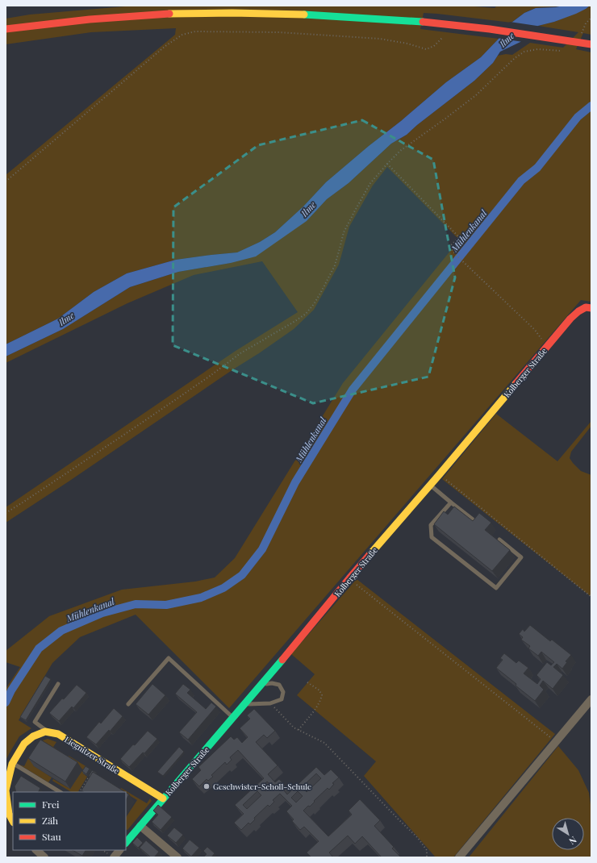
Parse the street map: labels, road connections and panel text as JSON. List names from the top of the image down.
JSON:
{
  "streets": {
    "street": ["Kolberger Straße", "Liegnitzer Straße"]
  },
  "crossings": [
    ["Kolberger Straße", "Liegnitzer Straße"]
  ],
  "water": ["Ilme", "Mühlenkanal"],
  "places": ["Geschwister-Scholl-Schule"],
  "legend": ["Frei", "Zäh", "Stau"],
  "north": "bottom right"
}
